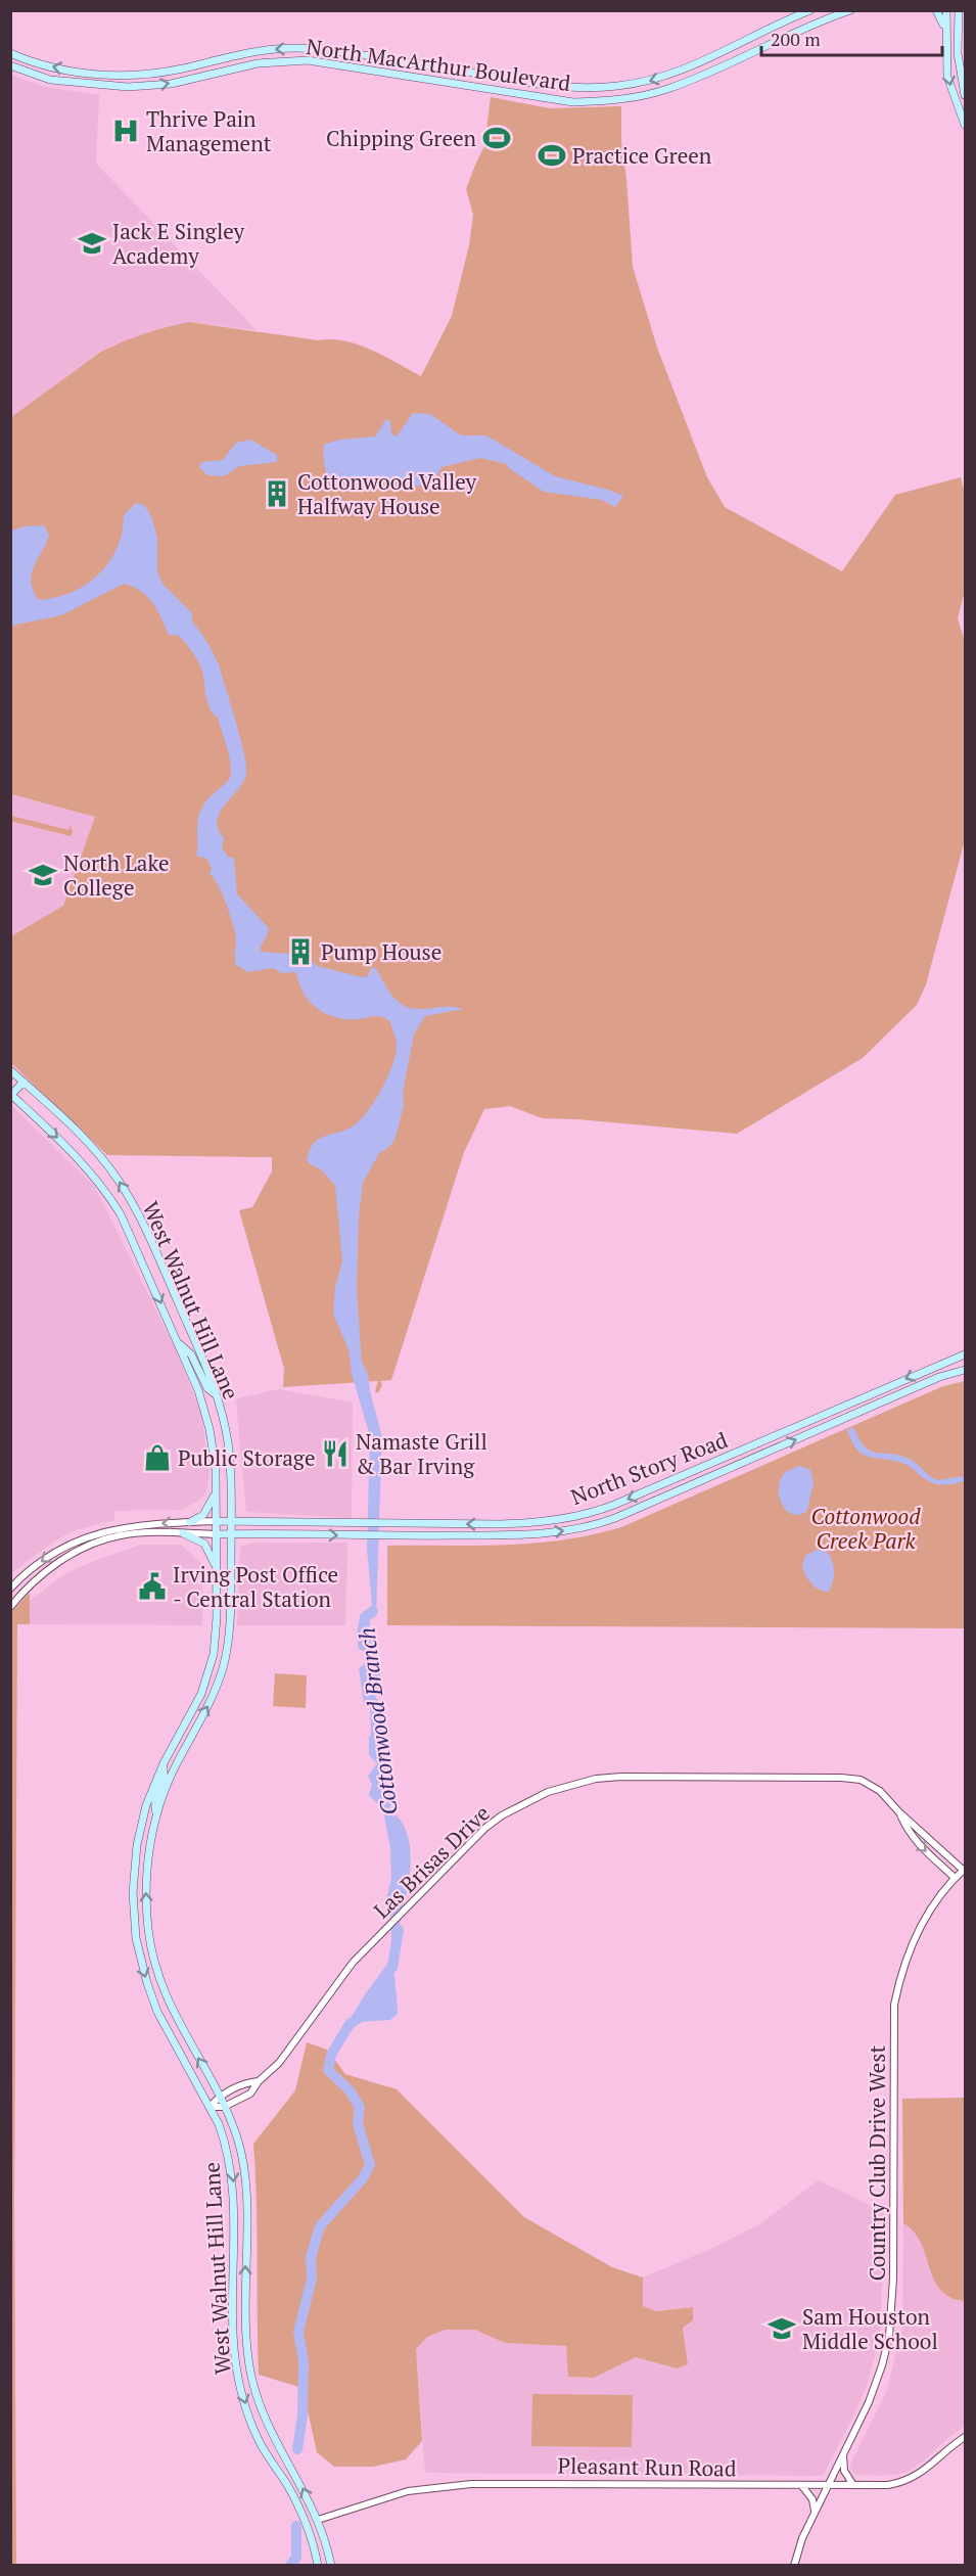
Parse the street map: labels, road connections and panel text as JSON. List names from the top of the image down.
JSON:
{
  "streets": {
    "main road": ["North MacArthur Boulevard", "West Walnut Hill Lane", "North Story Road"],
    "street": ["Las Brisas Drive", "Country Club Drive West", "Pleasant Run Road"]
  },
  "crossings": [
    ["West Walnut Hill Lane", "North Story Road"],
    ["West Walnut Hill Lane", "Las Brisas Drive"],
    ["West Walnut Hill Lane", "Pleasant Run Road"],
    ["Las Brisas Drive", "Country Club Drive West"],
    ["Country Club Drive West", "Pleasant Run Road"]
  ],
  "water": ["Cottonwood Branch"],
  "parks": ["Cottonwood Creek Park"],
  "places": {
    "hospital": ["Thrive Pain Management"],
    "sports": ["Chipping Green", "Practice Green"],
    "school or university": ["Jack E Singley Academy", "North Lake College", "Sam Houston Middle School"],
    "building": ["Cottonwood Valley Halfway House", "Pump House"],
    "restaurant": ["Namaste Grill & Bar Irving"],
    "shop": ["Public Storage"],
    "public building": ["Irving Post Office - Central Station"]
  },
  "scale_bar": "200 m"
}
